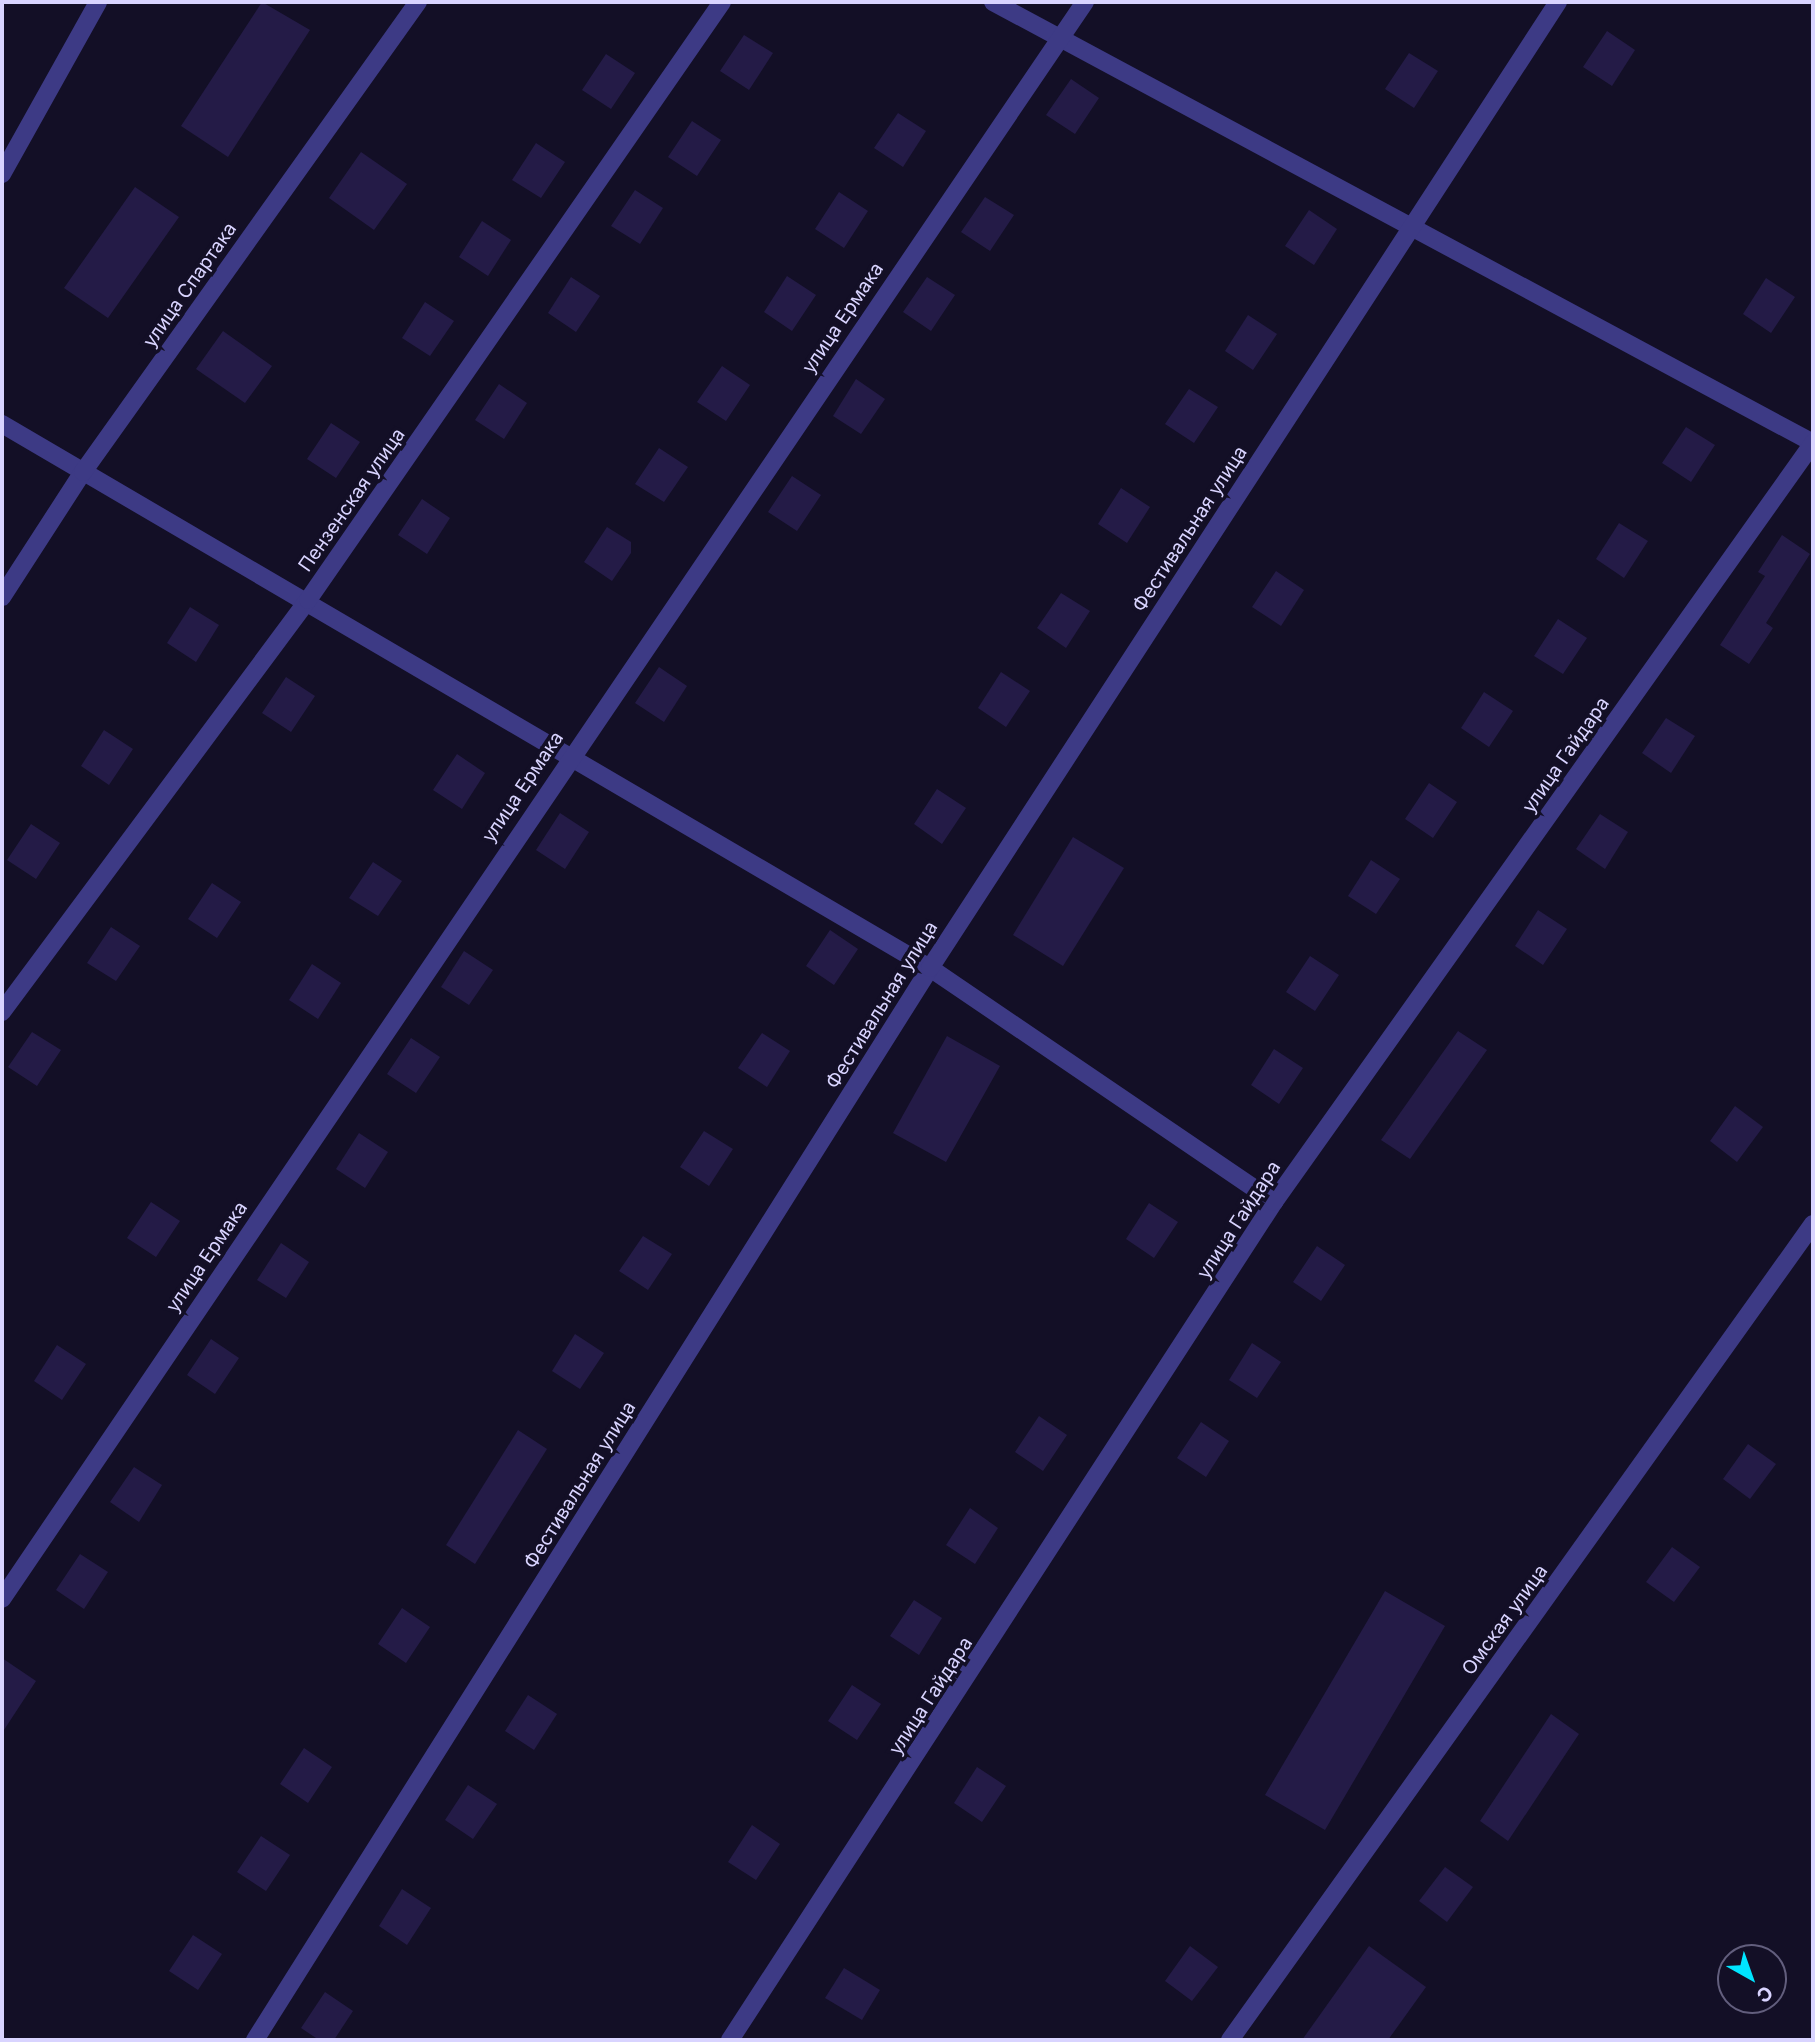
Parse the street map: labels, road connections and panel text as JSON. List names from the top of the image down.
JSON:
{
  "streets": {
    "street": [
      "улица Спартака",
      "улица Ермака",
      "Пензенская улица",
      "Фестивальная улица",
      "улица Гайдара",
      "Омская улица"
    ]
  },
  "north": "bottom right"
}
